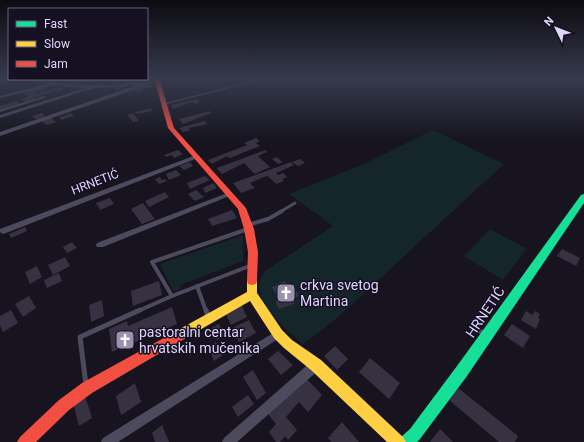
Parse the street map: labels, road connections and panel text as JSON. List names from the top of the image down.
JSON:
{
  "streets": {
    "street": ["HRNETIĆ"]
  },
  "places": {
    "church": ["crkva svetog Martina", "pastoralni centar hrvatskih mučenika"]
  },
  "legend": ["Fast", "Slow", "Jam"],
  "north": "top left"
}
